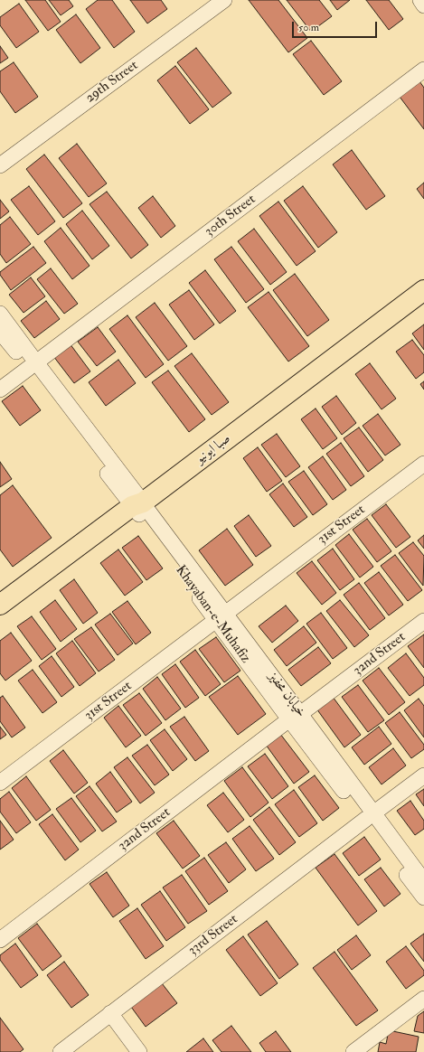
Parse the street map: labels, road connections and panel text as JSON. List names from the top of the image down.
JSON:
{
  "streets": {
    "main road": ["صبا ایونیو"],
    "street": [
      "29th Street",
      "30th Street",
      "31st Street",
      "Khayaban-e-Muhafiz",
      "32nd Street",
      "33rd Street"
    ]
  },
  "crossings": [
    ["31st Street", "Khayaban-e-Muhafiz"],
    ["Khayaban-e-Muhafiz", "32nd Street"],
    ["Khayaban-e-Muhafiz", "33rd Street"]
  ],
  "scale_bar": "50 m"
}
